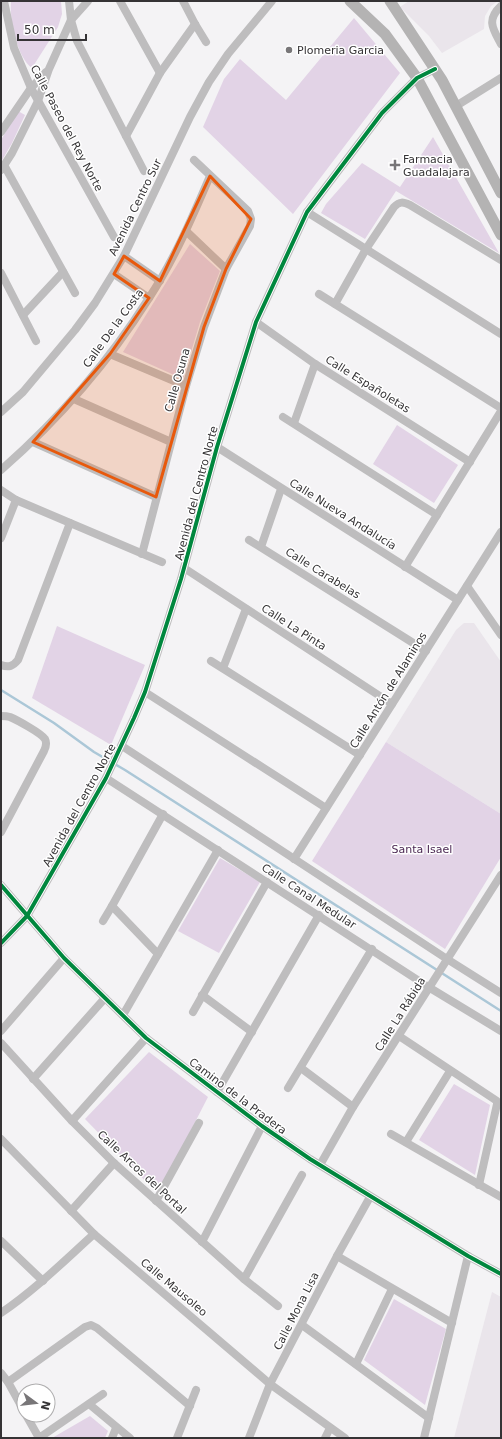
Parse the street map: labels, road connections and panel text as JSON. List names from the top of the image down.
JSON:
{
  "streets": {
    "street": [
      "Calle Paseo del Rey Norte",
      "Avenida Centro Sur",
      "Calle De la Costa",
      "Calle Osuna",
      "Calle Españoletas",
      "Avenida del Centro Norte",
      "Calle Nueva Andalucía",
      "Calle Carabelas",
      "Calle La Pinta",
      "Calle Antón de Alaminos",
      "Calle Canal Medular",
      "Calle La Rábida",
      "Camino de la Pradera",
      "Calle Arcos del Portal",
      "Calle Mausoleo",
      "Calle Mona Lisa"
    ]
  },
  "crossings": [
    ["Calle De la Costa", "Calle Osuna"],
    ["Calle Españoletas", "Avenida del Centro Norte"],
    ["Avenida del Centro Norte", "Calle Nueva Andalucía"],
    ["Avenida del Centro Norte", "Calle La Pinta"],
    ["Avenida del Centro Norte", "Calle Canal Medular"],
    ["Avenida del Centro Norte", "Camino de la Pradera"],
    ["Calle Nueva Andalucía", "Calle Antón de Alaminos"],
    ["Calle Carabelas", "Calle Antón de Alaminos"],
    ["Calle La Pinta", "Calle Antón de Alaminos"],
    ["Calle Antón de Alaminos", "Calle Canal Medular"],
    ["Calle Canal Medular", "Calle La Rábida"],
    ["Calle La Rábida", "Camino de la Pradera"],
    ["Camino de la Pradera", "Calle Mona Lisa"],
    ["Calle Mausoleo", "Calle Mona Lisa"]
  ],
  "parks": ["Santa Isael"],
  "places": {
    "other": ["Plomeria Garcia"],
    "health": ["Farmacia Guadalajara"]
  },
  "scale_bar": "50 m",
  "north": "right"
}
